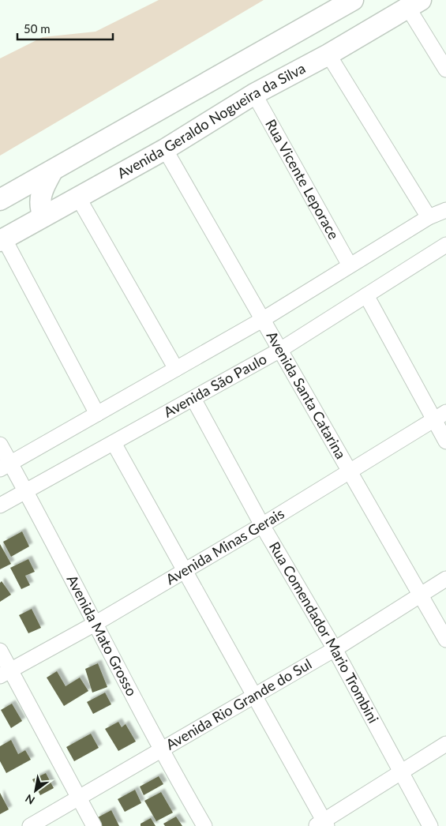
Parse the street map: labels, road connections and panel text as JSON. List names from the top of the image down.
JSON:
{
  "streets": {
    "main road": ["Avenida Geraldo Nogueira da Silva"],
    "street": [
      "Rua Vicente Leporace",
      "Avenida São Paulo",
      "Avenida Santa Catarina",
      "Avenida Minas Gerais",
      "Rua Comendador Mario Trombini",
      "Avenida Mato Grosso",
      "Avenida Rio Grande do Sul"
    ]
  },
  "crossings": [
    ["Avenida Geraldo Nogueira da Silva", "Rua Vicente Leporace"],
    ["Avenida Geraldo Nogueira da Silva", "Avenida Santa Catarina"],
    ["Avenida São Paulo", "Avenida Santa Catarina"],
    ["Avenida São Paulo", "Rua Comendador Mario Trombini"],
    ["Avenida São Paulo", "Avenida Mato Grosso"],
    ["Avenida Santa Catarina", "Avenida Minas Gerais"],
    ["Avenida Santa Catarina", "Avenida Rio Grande do Sul"],
    ["Avenida Minas Gerais", "Rua Comendador Mario Trombini"],
    ["Avenida Minas Gerais", "Avenida Mato Grosso"],
    ["Rua Comendador Mario Trombini", "Avenida Rio Grande do Sul"],
    ["Avenida Mato Grosso", "Avenida Rio Grande do Sul"]
  ],
  "scale_bar": "50 m",
  "north": "bottom left"
}
